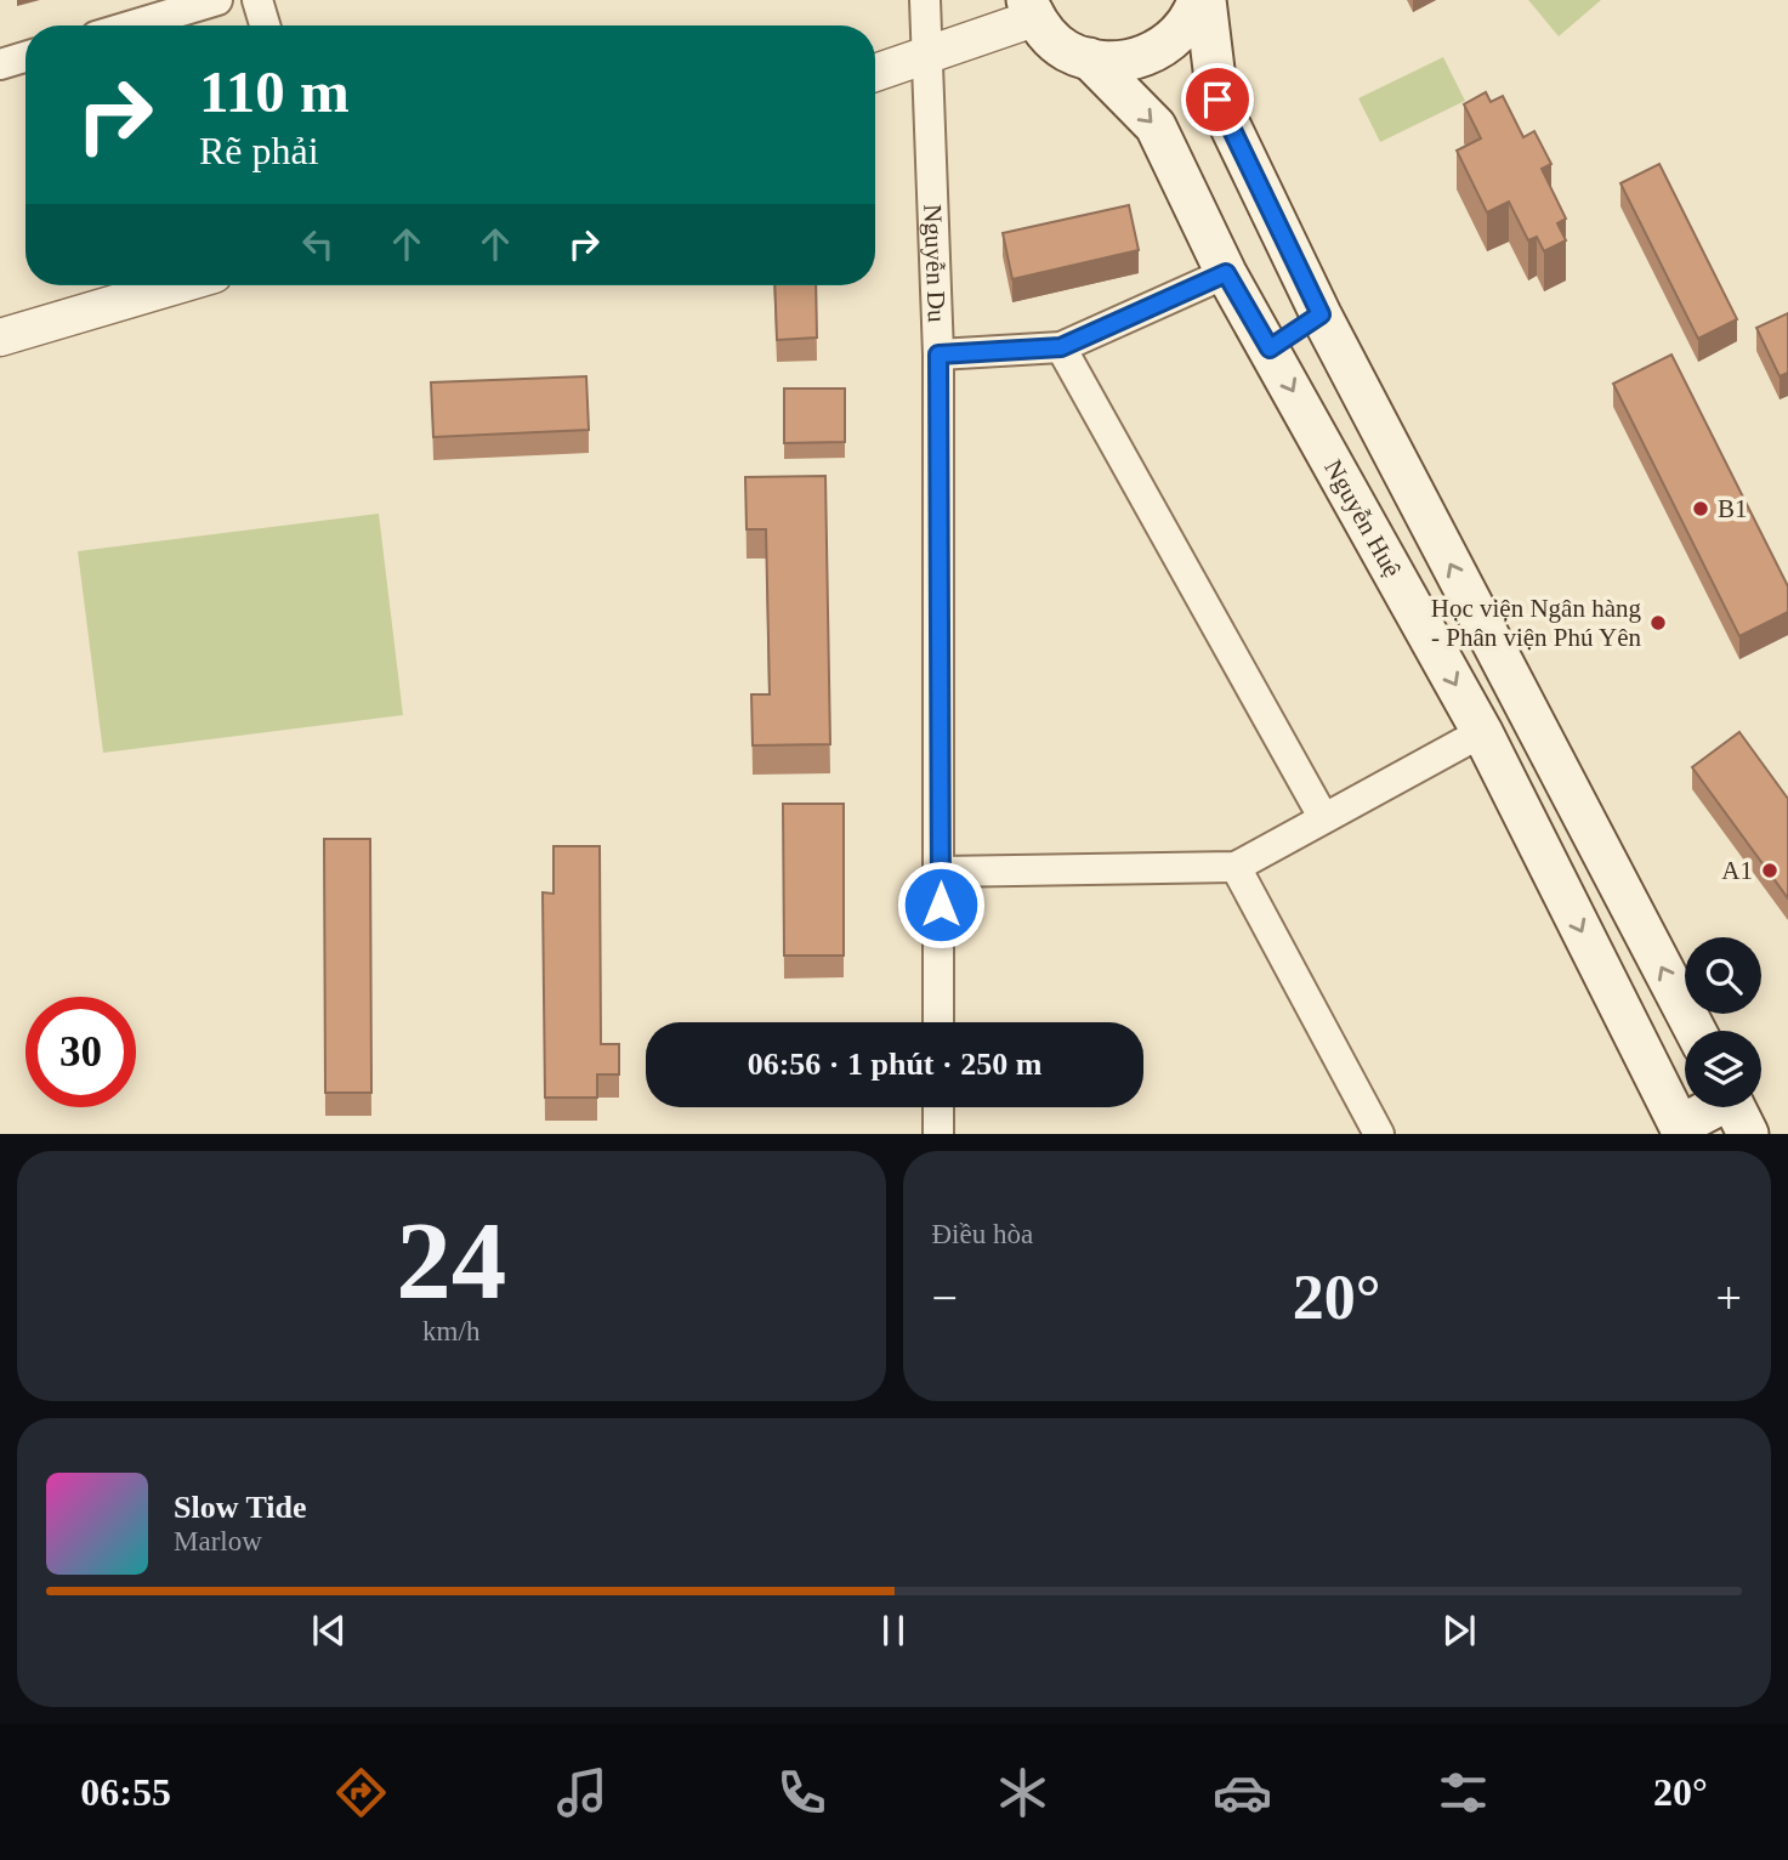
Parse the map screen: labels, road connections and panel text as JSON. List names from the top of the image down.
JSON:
{
  "streets": {
    "main road": ["Nguyễn Huệ"],
    "street": ["Nguyễn Du"]
  },
  "places": ["B1", "Học viện Ngân hàng - Phân viện Phú Yên", "A1"],
  "page": {
    "turn": ["110 m", "Rẽ phải"],
    "limit": "30",
    "trip": "06:56 · 1 phút · 250 m",
    "tile": [
      ["24", "km/h"],
      "Điều hòa"
    ],
    "heat": ["−", "20°", "+"],
    "song": ["Slow Tide", "Marlow"],
    "tabs": ["06:55", "20°"]
  }
}
